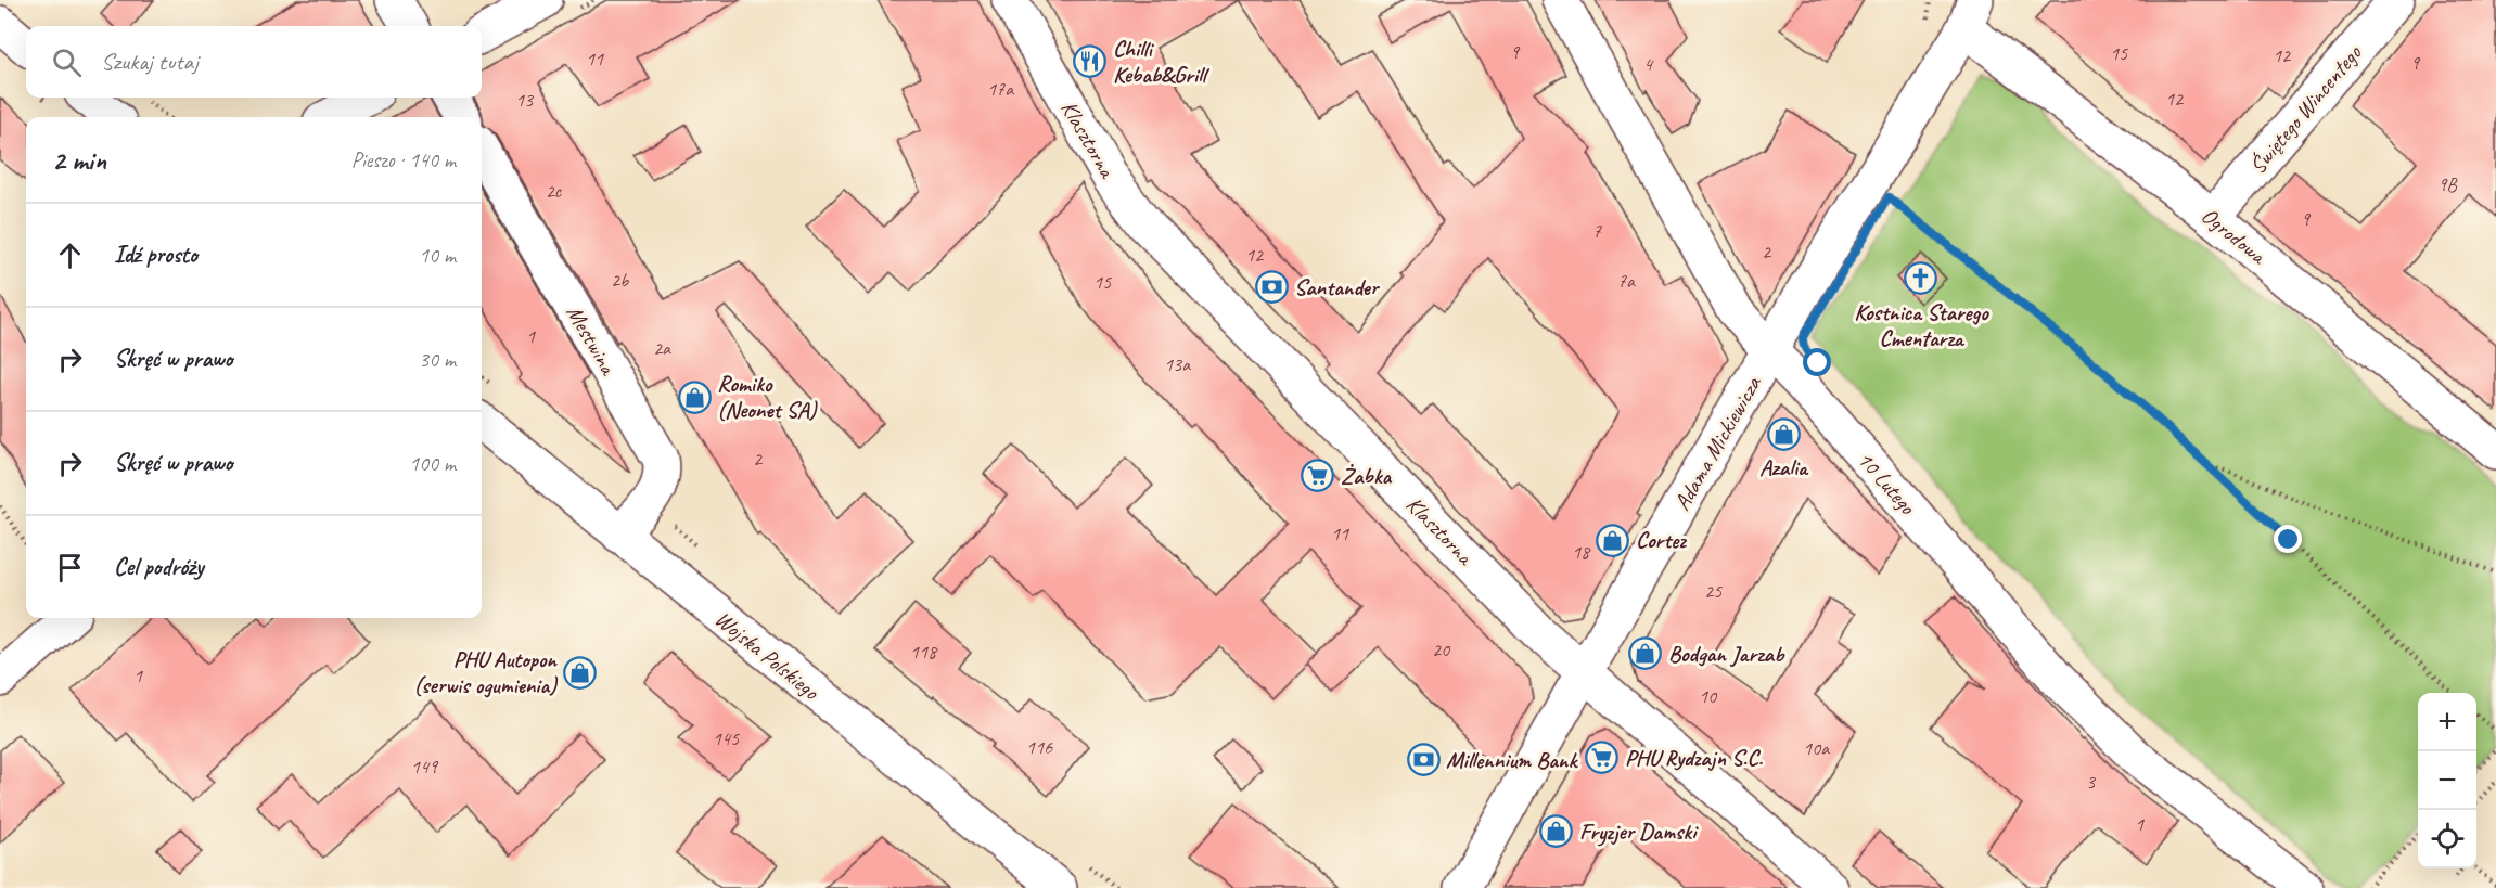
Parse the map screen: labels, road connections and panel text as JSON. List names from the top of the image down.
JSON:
{
  "streets": {
    "street": [
      "Świętego Wincentego",
      "Klasztorna",
      "Ogrodowa",
      "Mestwina",
      "Adama Mickiewicza",
      "10 Lutego",
      "Wojska Polskiego"
    ]
  },
  "crossings": [
    ["Świętego Wincentego", "Ogrodowa"],
    ["Klasztorna", "Adama Mickiewicza"],
    ["Ogrodowa", "Adama Mickiewicza"],
    ["Mestwina", "Wojska Polskiego"],
    ["Adama Mickiewicza", "10 Lutego"]
  ],
  "places": {
    "restaurant": ["Chilli Kebab&Grill"],
    "church": ["Kostnica Starego Cmentarza"],
    "bank": ["Santander", "Millennium Bank"],
    "shop": [
      "Romiko (Neonet SA)",
      "Azalia",
      "Cortez",
      "Bodgan Jarzab",
      "PHU Autopon (serwis ogumienia)",
      "Fryzjer Damski"
    ],
    "supermarket": ["Żabka", "PHU Rydzajn S.C."]
  },
  "house_numbers": [
    "9",
    "15",
    "12",
    "11",
    "9",
    "4",
    "17a",
    "12",
    "13",
    "9B",
    "2c",
    "9",
    "7",
    "2",
    "12",
    "2b",
    "7a",
    "15",
    "1",
    "2a",
    "13a",
    "2",
    "11",
    "18",
    "25",
    "20",
    "118",
    "1",
    "10",
    "145",
    "116",
    "10a",
    "149",
    "3",
    "1"
  ],
  "page": {
    "search": "Szukaj tutaj",
    "heading": ["2 min", "Pieszo · 140 m"],
    "list": [
      ["Idź prosto", "10 m"],
      ["Skręć w prawo", "30 m"],
      ["Skręć w prawo", "100 m"],
      "Cel podróży"
    ],
    "map_buttons": ["+", "−"]
  }
}
